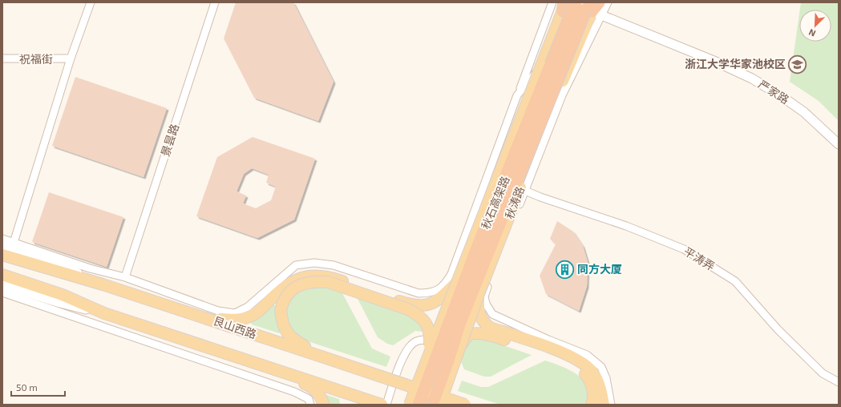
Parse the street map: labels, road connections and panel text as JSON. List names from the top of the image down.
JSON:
{
  "streets": {
    "highway": ["秋石高架路"],
    "main road": ["秋涛路", "艮山西路"],
    "street": [
      "祝福街",
      "严家路",
      "景昙路",
      "平涛弄"
    ]
  },
  "crossings": [
    ["严家路", "秋石高架路"],
    ["严家路", "秋涛路"],
    ["秋石高架路", "秋涛路"]
  ],
  "places": {
    "school or university": ["浙江大学华家池校区"],
    "building": ["同方大厦"]
  },
  "scale_bar": "50 m",
  "north": "bottom left"
}
